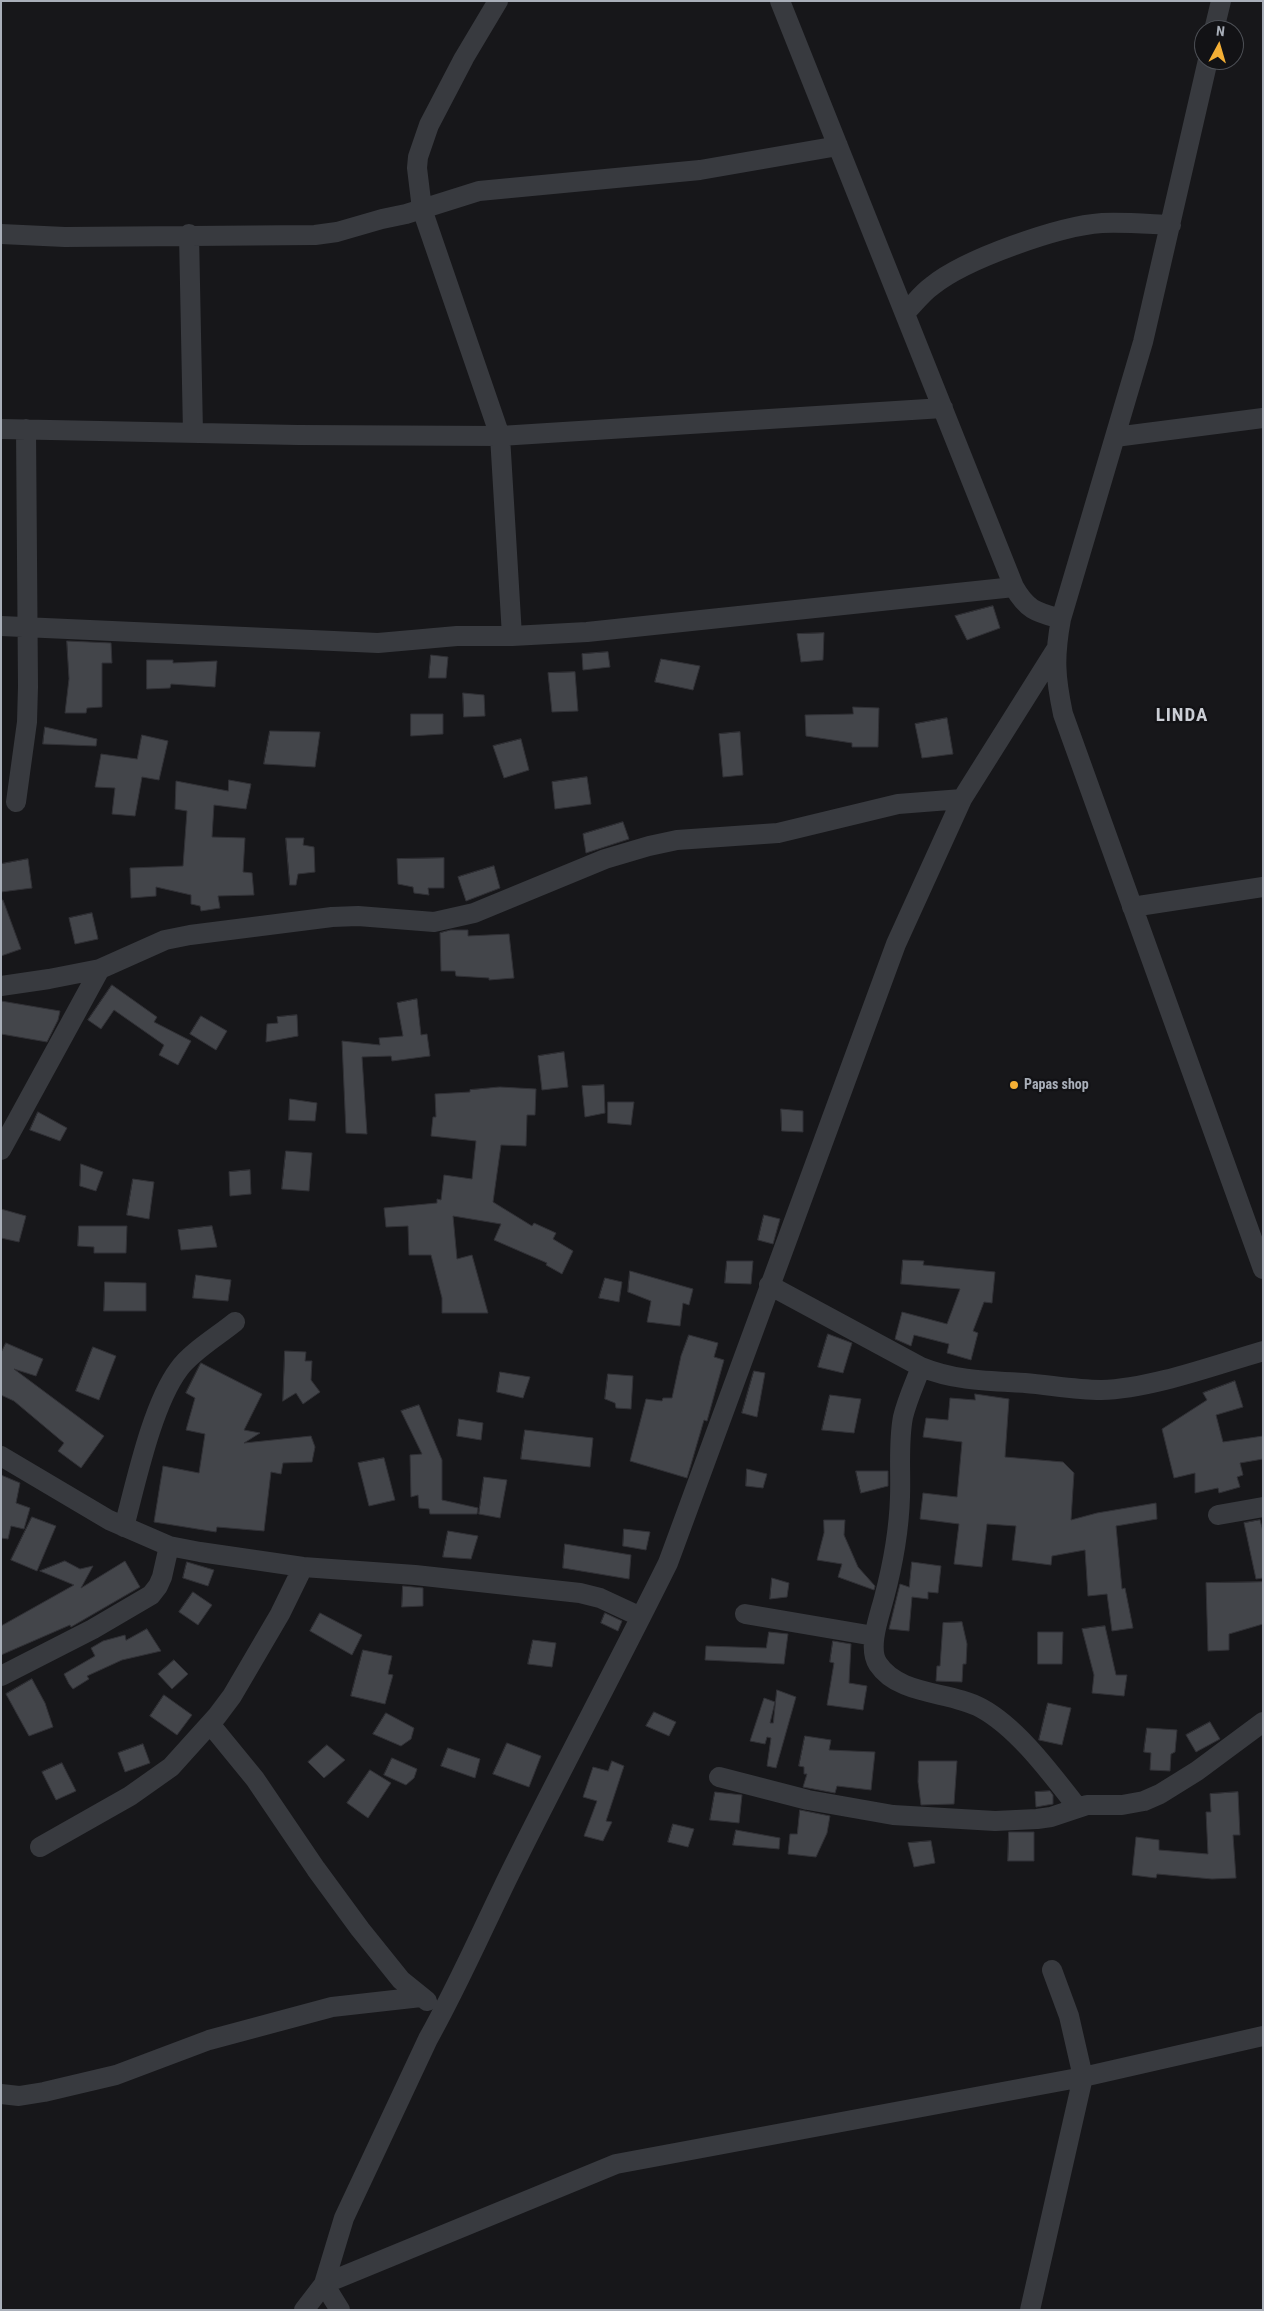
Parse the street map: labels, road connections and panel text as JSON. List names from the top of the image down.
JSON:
{
  "districts": ["LINDA"],
  "places": ["Papas shop"],
  "north": "top"
}
